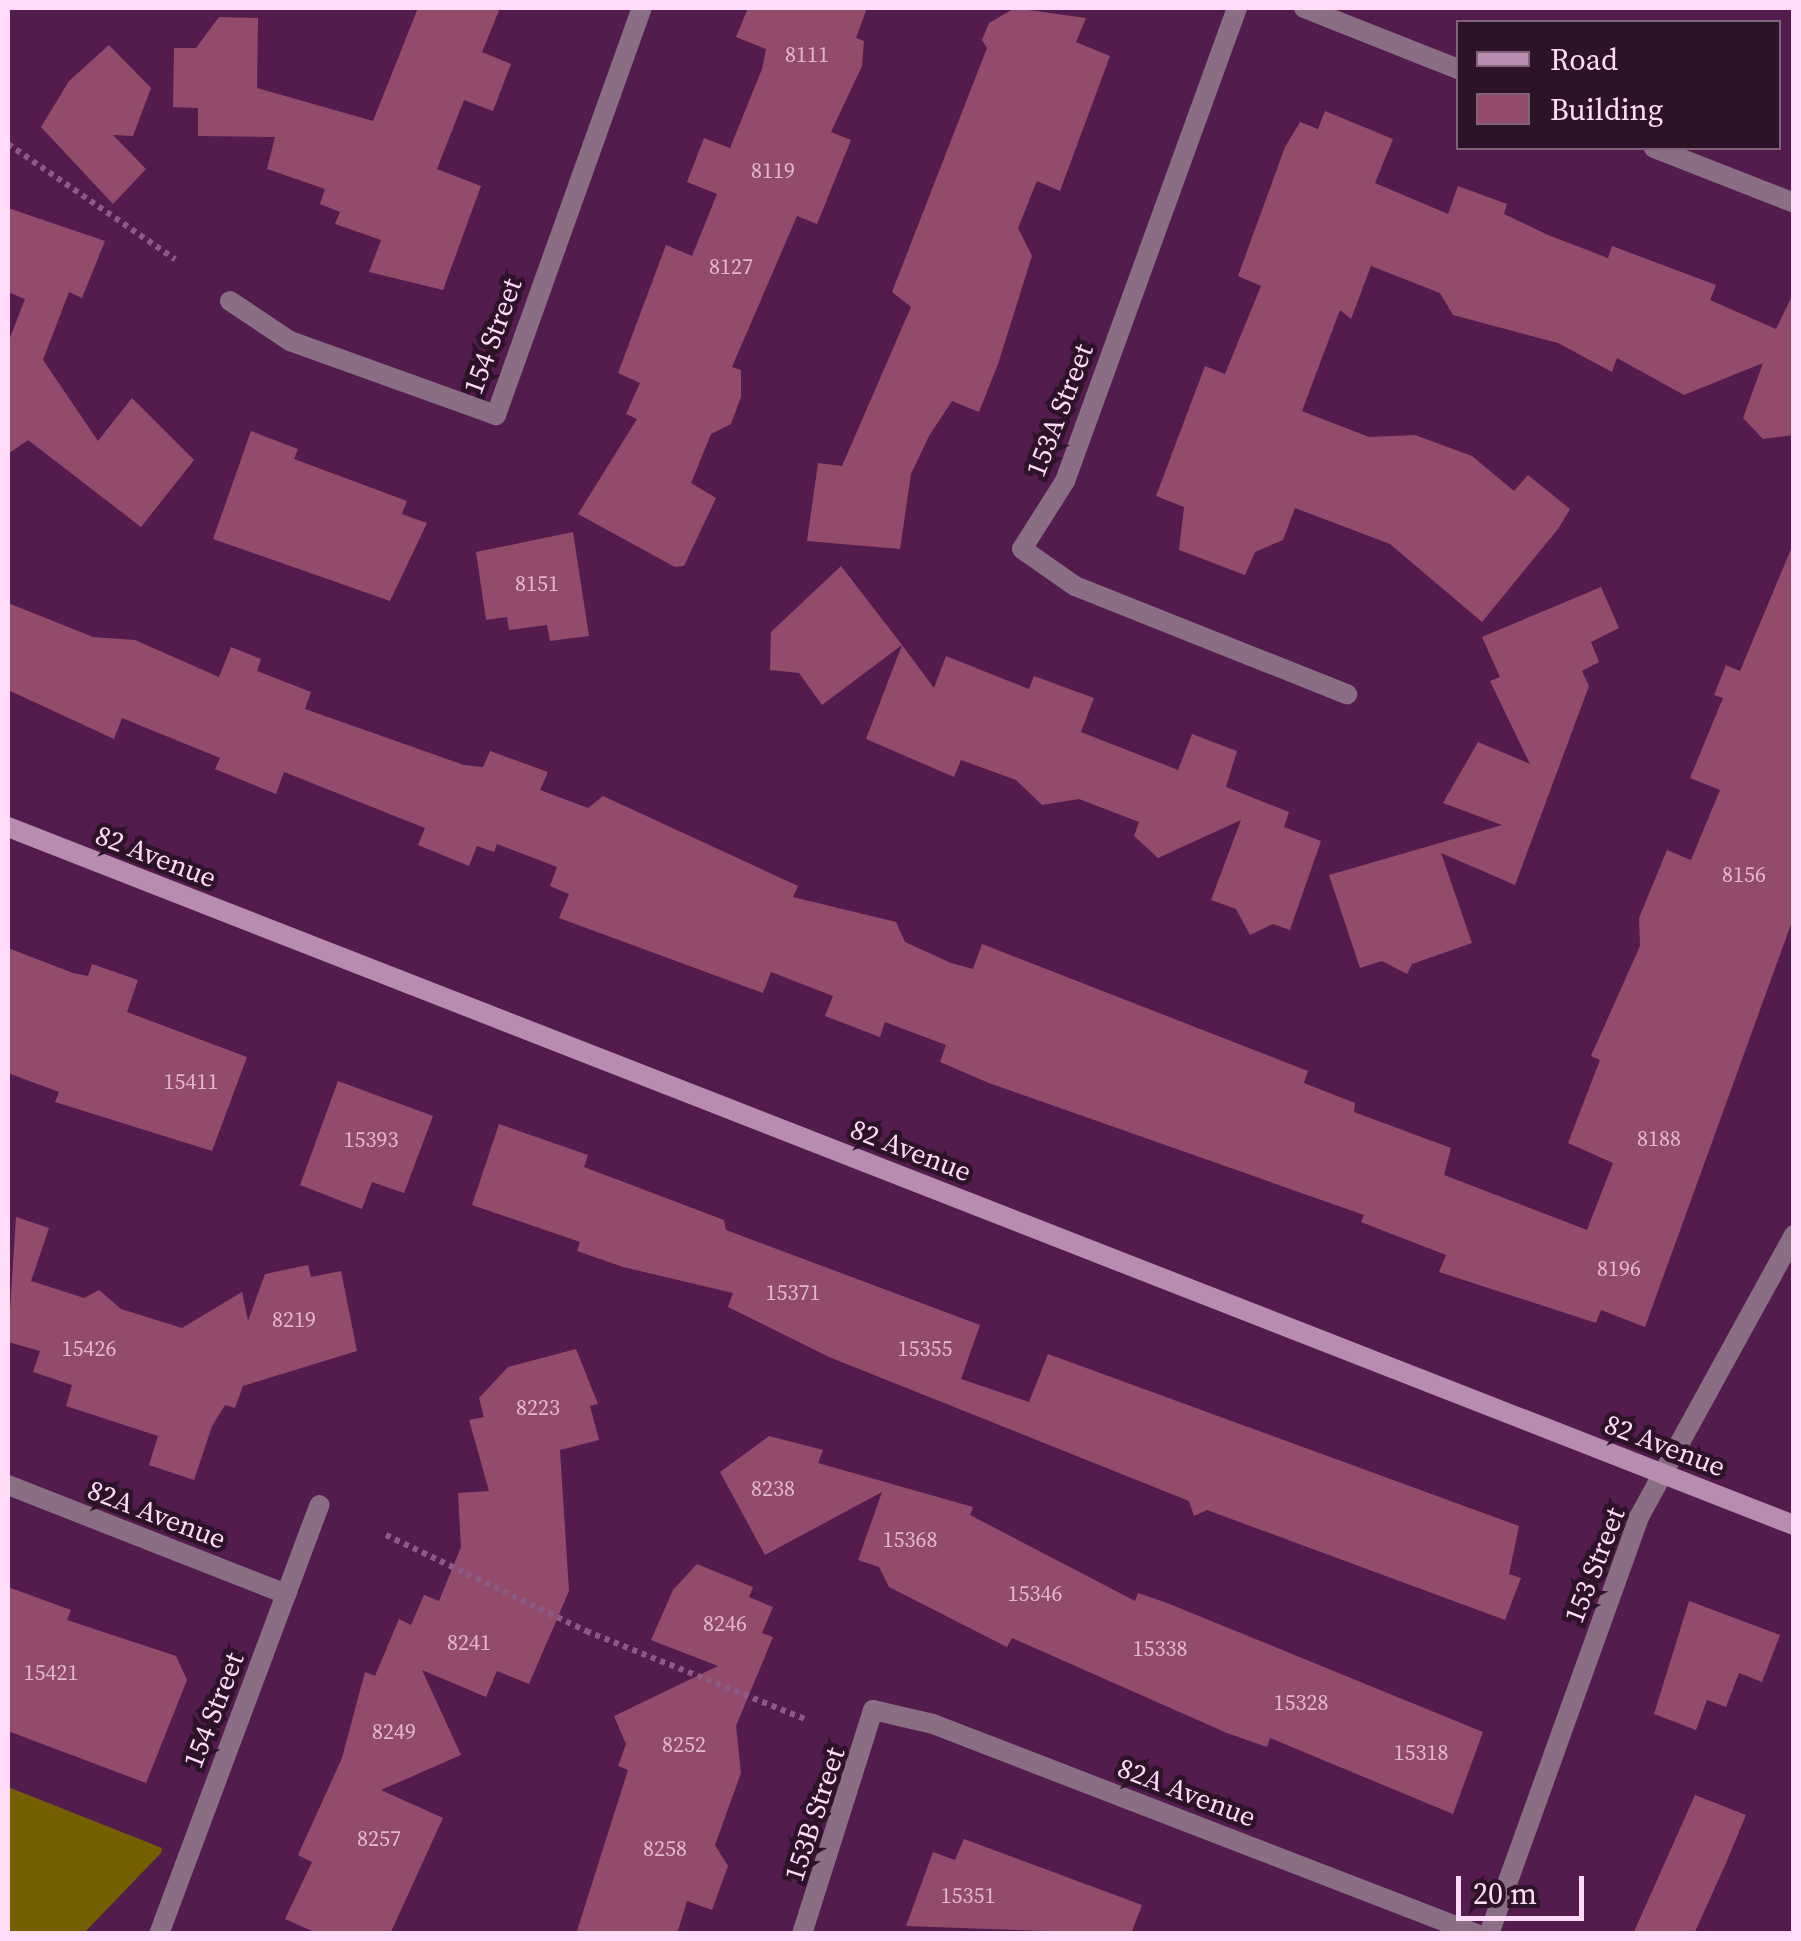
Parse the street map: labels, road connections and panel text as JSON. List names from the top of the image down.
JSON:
{
  "streets": {
    "street": [
      "154 Street",
      "153A Street",
      "82 Avenue",
      "82A Avenue",
      "153 Street",
      "153B Street"
    ]
  },
  "crossings": [
    ["154 Street", "82A Avenue"],
    ["82 Avenue", "153 Street"],
    ["82A Avenue", "153B Street"]
  ],
  "house_numbers": [
    "8111",
    "8119",
    "8127",
    "8151",
    "8156",
    "15411",
    "8188",
    "15393",
    "8196",
    "15371",
    "8219",
    "15426",
    "15355",
    "8223",
    "8238",
    "15368",
    "15346",
    "8246",
    "8241",
    "15338",
    "15421",
    "15328",
    "8249",
    "8252",
    "15318",
    "8257",
    "8258",
    "15351"
  ],
  "legend": ["Road", "Building"],
  "scale_bar": "20 m"
}
